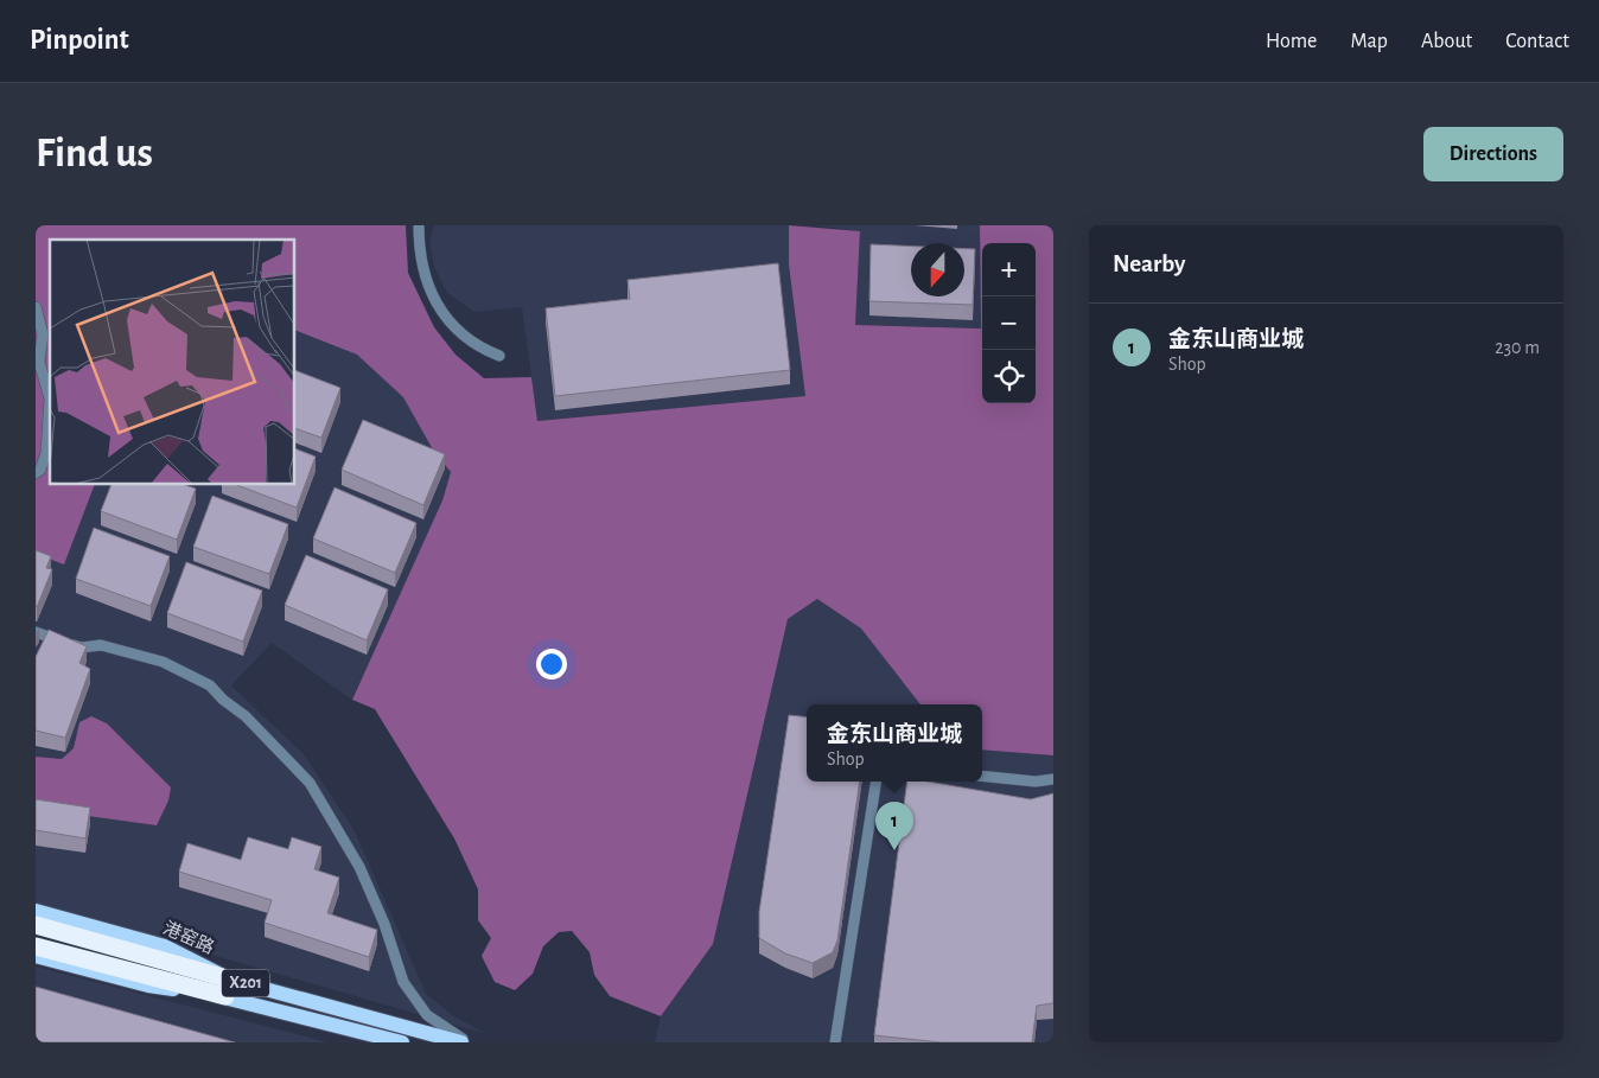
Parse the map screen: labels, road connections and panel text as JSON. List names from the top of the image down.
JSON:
{
  "streets": {
    "main road": ["港窑路", "X201"]
  },
  "north": "bottom",
  "page": {
    "header": "Pinpoint",
    "nav": [
      "Home",
      "Map",
      "About",
      "Contact"
    ],
    "buttons": "Directions",
    "title": "Find us",
    "heading": "Nearby",
    "map_buttons": ["+", "−"],
    "list": [
      {
        "mark": "1",
        "name": "金东山商业城",
        "note": "Shop",
        "value": "230 m"
      }
    ],
    "popup": ["金东山商业城", "Shop"],
    "pins": "1"
  }
}
